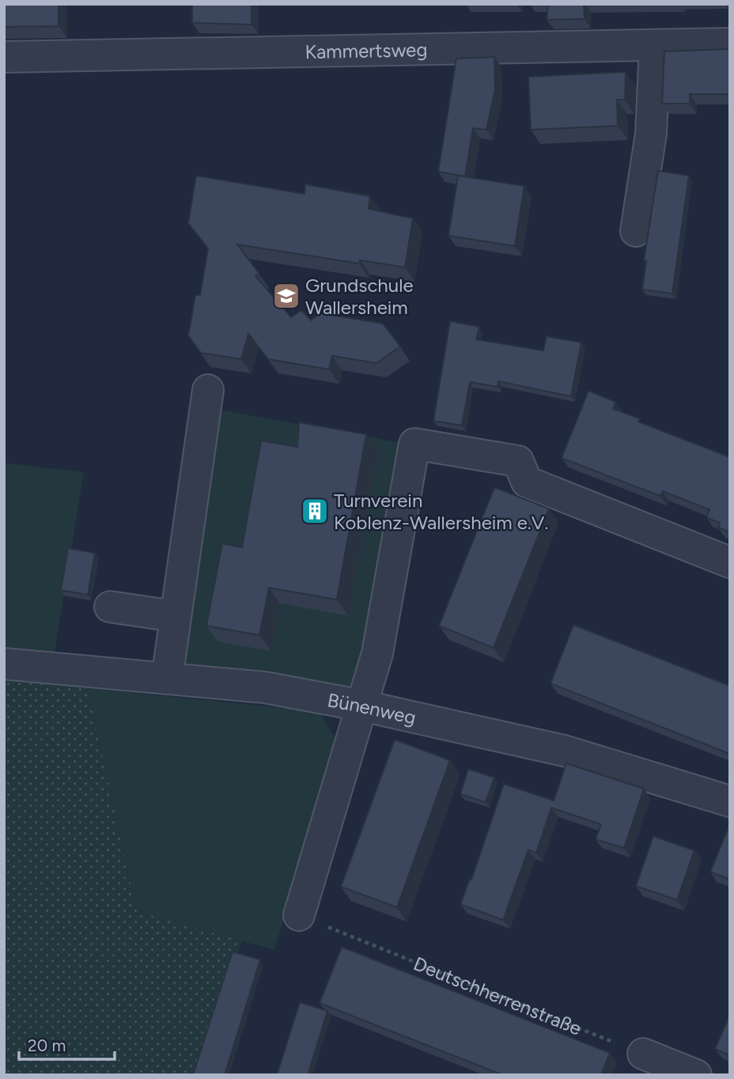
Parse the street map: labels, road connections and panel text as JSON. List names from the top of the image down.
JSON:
{
  "streets": {
    "street": ["Kammertsweg", "Bünenweg"],
    "path": ["Deutschherrenstraße"]
  },
  "places": {
    "school or university": ["Grundschule Wallersheim"],
    "building": ["Turnverein Koblenz-Wallersheim e.V."]
  },
  "scale_bar": "20 m"
}
